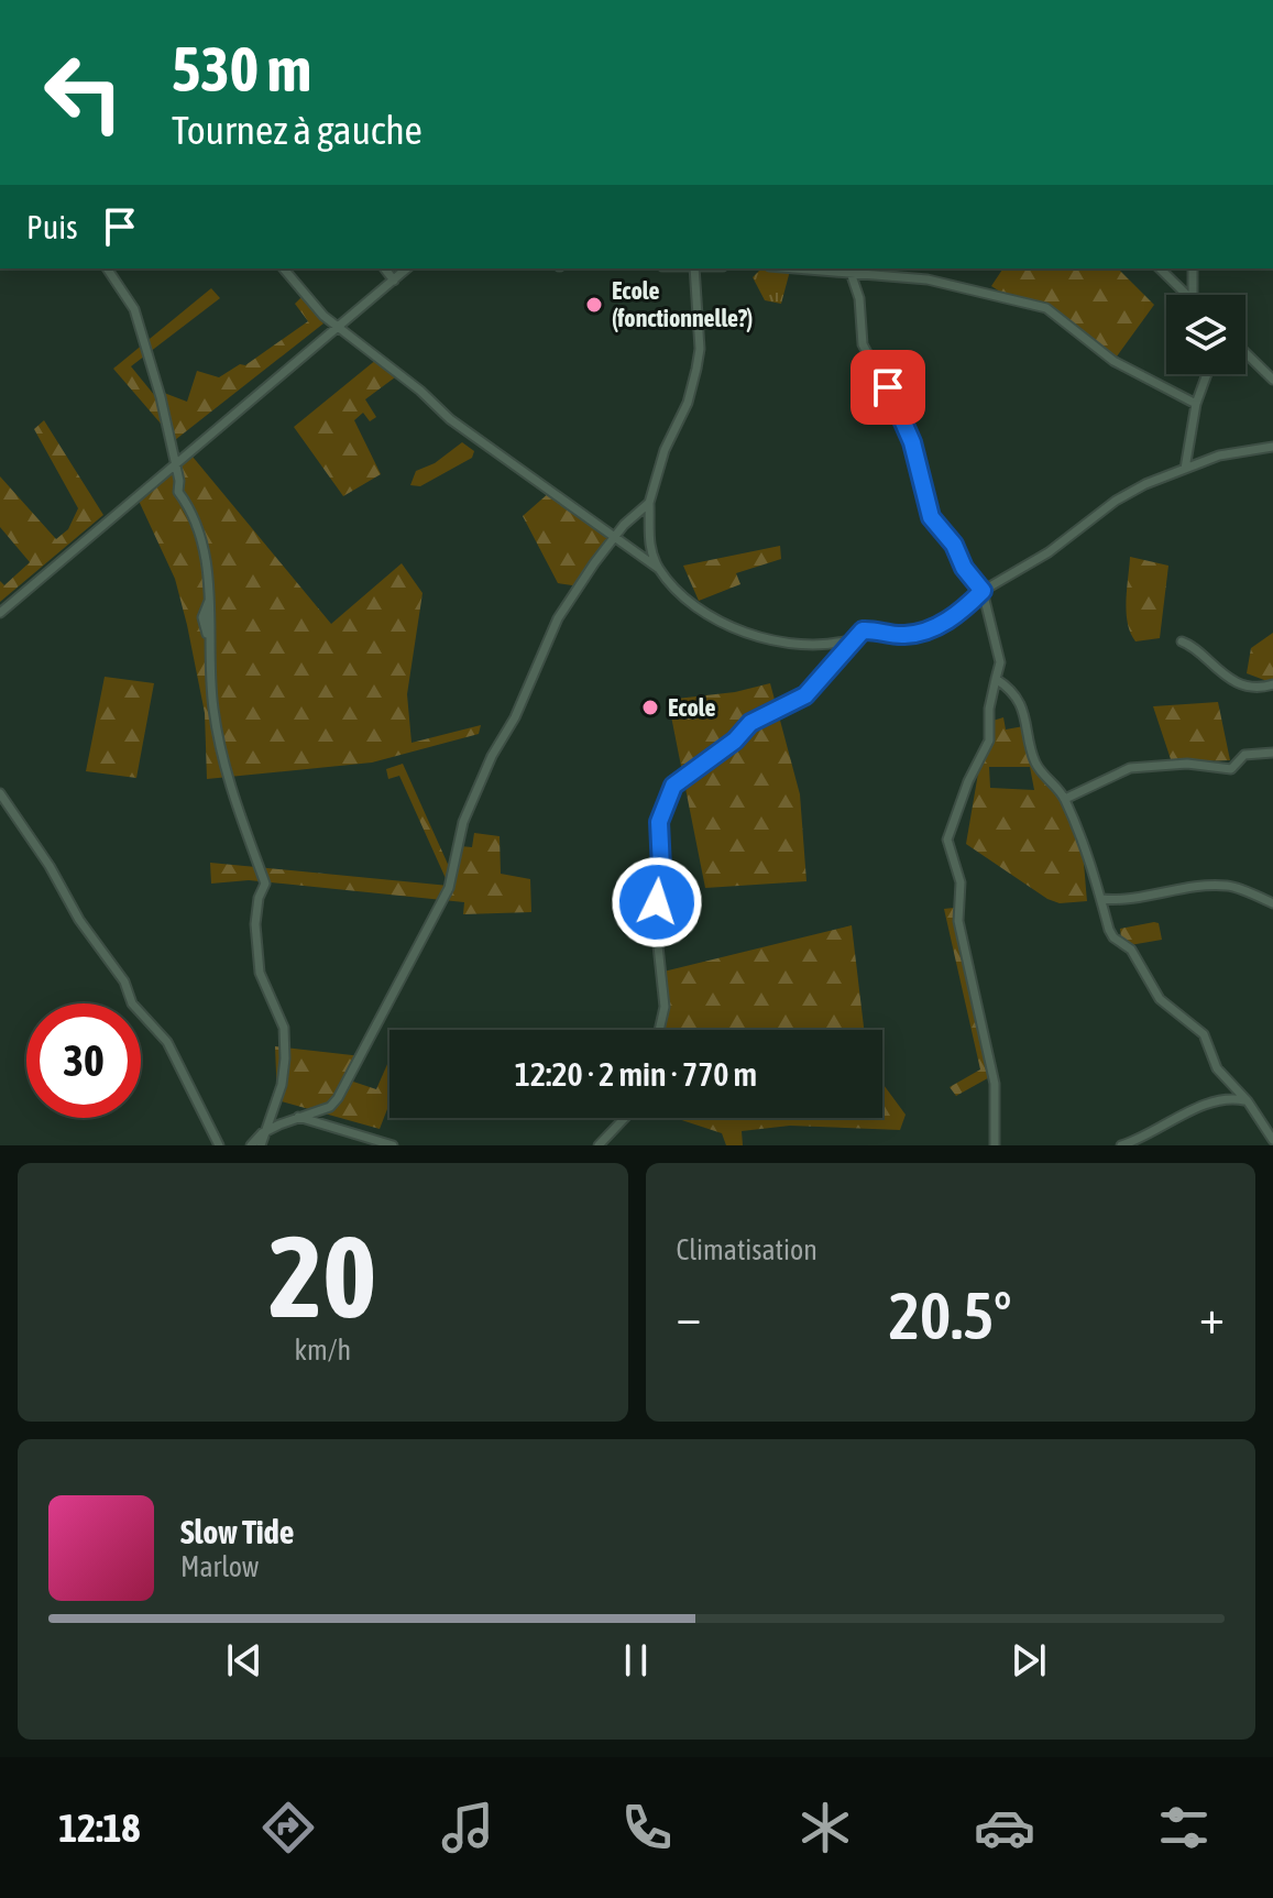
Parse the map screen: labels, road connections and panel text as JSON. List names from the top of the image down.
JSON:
{
  "places": ["Ecole (fonctionnelle?)", "Ecole"],
  "page": {
    "turn": ["530 m", "Tournez à gauche"],
    "then": "Puis",
    "limit": "30",
    "trip": "12:20 · 2 min · 770 m",
    "tile": [
      ["20", "km/h"],
      "Climatisation"
    ],
    "heat": ["−", "20.5°", "+"],
    "song": ["Slow Tide", "Marlow"],
    "tabs": "12:18"
  }
}
